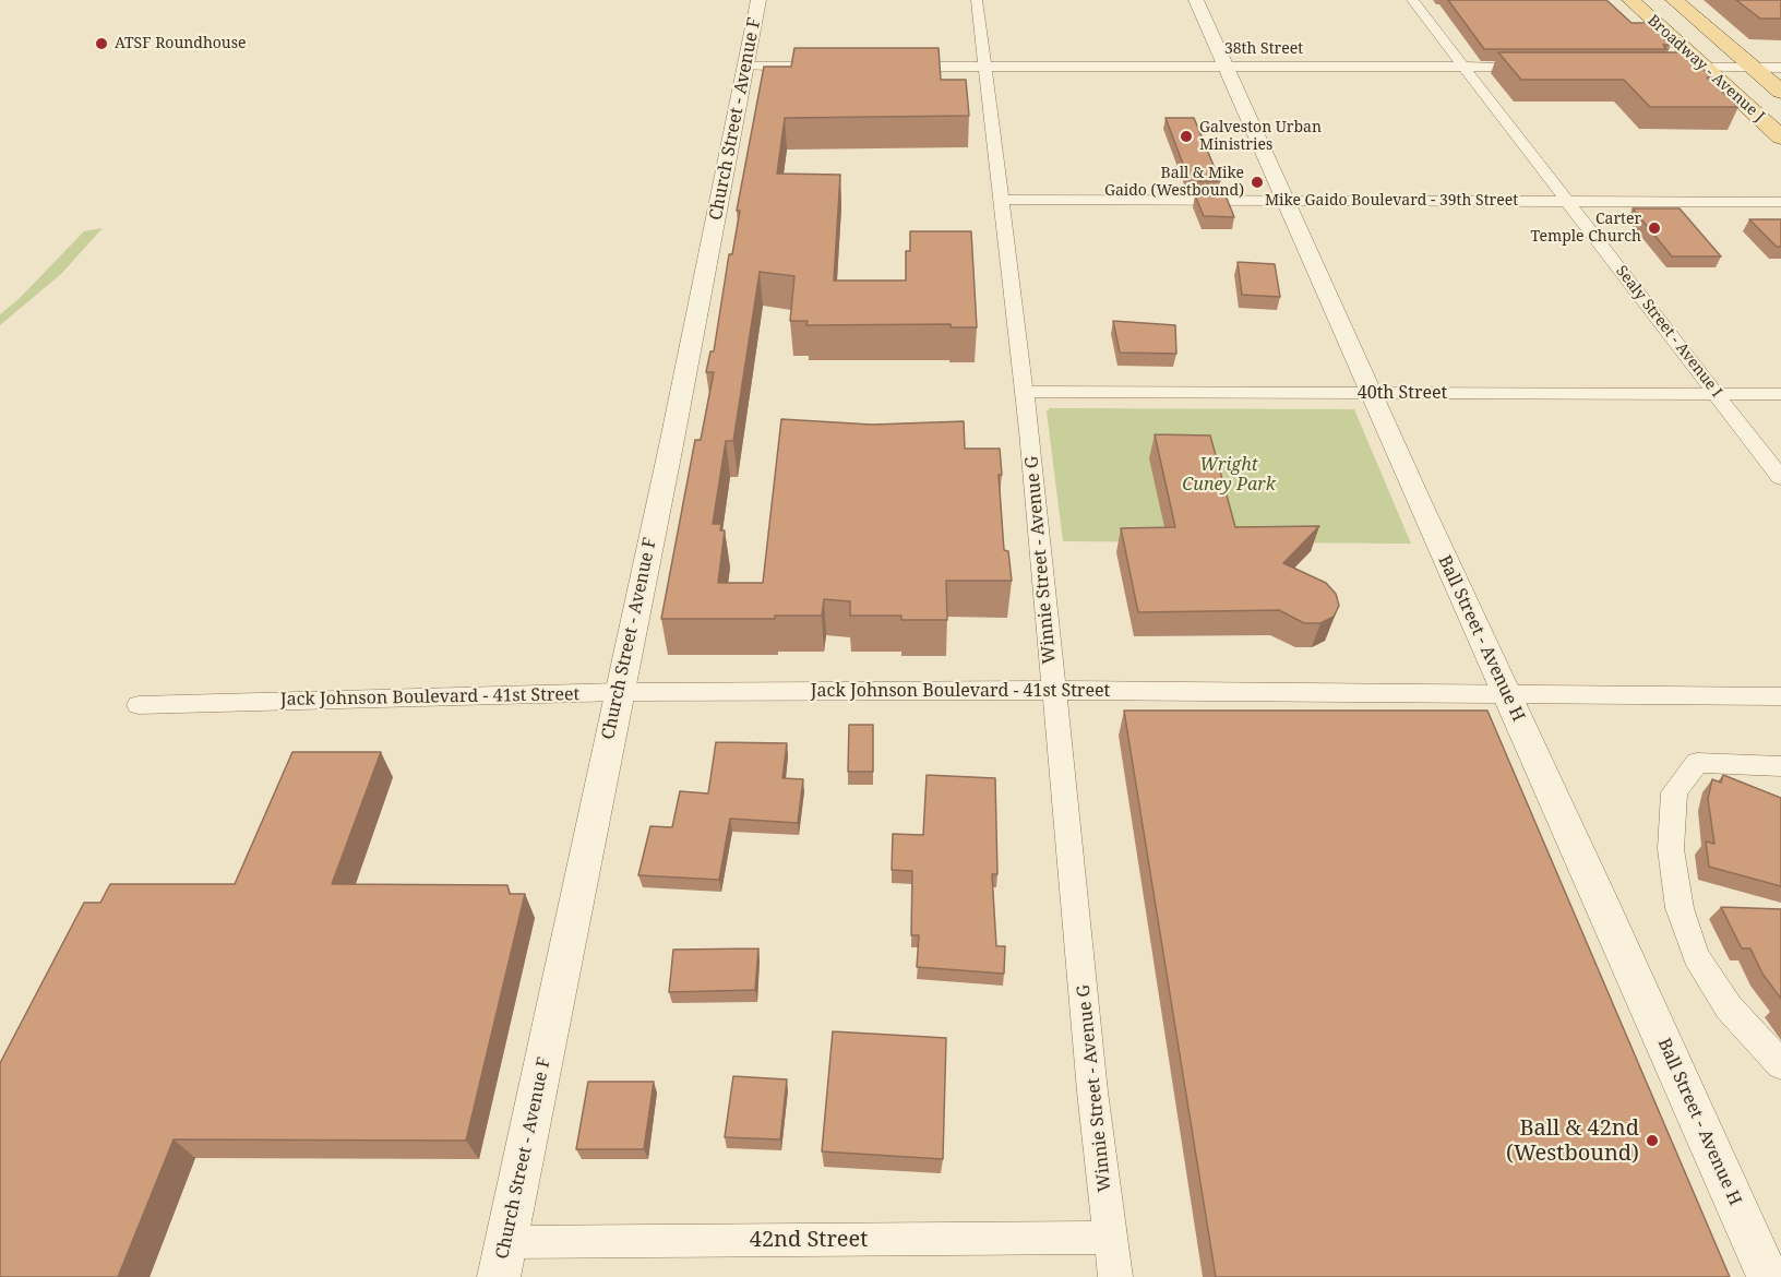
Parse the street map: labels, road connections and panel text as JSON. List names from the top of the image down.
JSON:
{
  "streets": {
    "main road": ["Broadway - Avenue J"],
    "street": [
      "38th Street",
      "Church Street - Avenue F",
      "Mike Gaido Boulevard - 39th Street",
      "Sealy Street - Avenue I",
      "40th Street",
      "Winnie Street - Avenue G",
      "Ball Street - Avenue H",
      "Jack Johnson Boulevard - 41st Street",
      "42nd Street"
    ]
  },
  "crossings": [
    ["38th Street", "Sealy Street - Avenue I"],
    ["38th Street", "Winnie Street - Avenue G"],
    ["38th Street", "Ball Street - Avenue H"],
    ["Church Street - Avenue F", "Jack Johnson Boulevard - 41st Street"],
    ["Church Street - Avenue F", "42nd Street"],
    ["Mike Gaido Boulevard - 39th Street", "Sealy Street - Avenue I"],
    ["Mike Gaido Boulevard - 39th Street", "Winnie Street - Avenue G"],
    ["Mike Gaido Boulevard - 39th Street", "Ball Street - Avenue H"],
    ["Sealy Street - Avenue I", "40th Street"],
    ["40th Street", "Winnie Street - Avenue G"],
    ["40th Street", "Ball Street - Avenue H"],
    ["Winnie Street - Avenue G", "Jack Johnson Boulevard - 41st Street"],
    ["Winnie Street - Avenue G", "42nd Street"],
    ["Ball Street - Avenue H", "Jack Johnson Boulevard - 41st Street"]
  ],
  "parks": ["Wright Cuney Park"],
  "places": [
    "ATSF Roundhouse",
    "Galveston Urban Ministries",
    "Ball & Mike Gaido (Westbound)",
    "Carter Temple Church",
    "Ball & 42nd (Westbound)"
  ]
}
